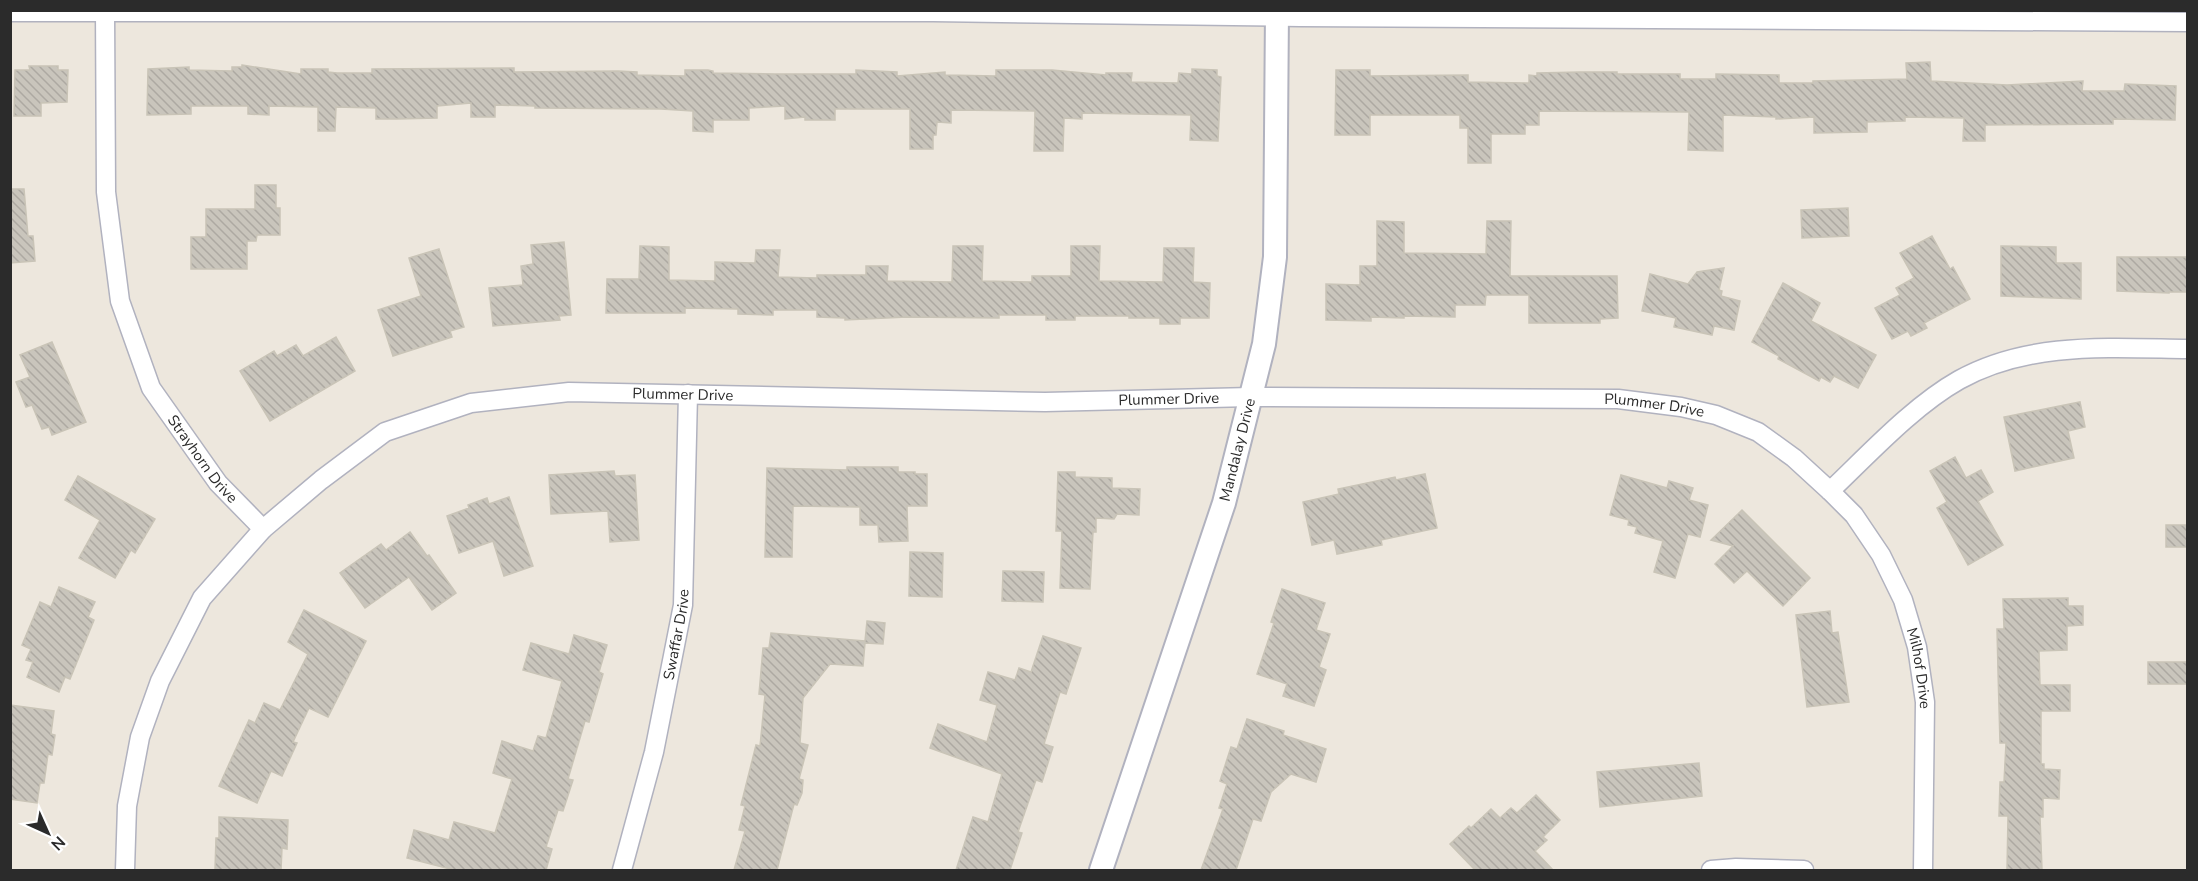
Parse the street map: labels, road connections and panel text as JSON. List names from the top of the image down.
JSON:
{
  "streets": {
    "street": [
      "Plummer Drive",
      "Mandalay Drive",
      "Strayhorn Drive",
      "Swaffar Drive",
      "Milhof Drive"
    ]
  },
  "crossings": [
    ["Plummer Drive", "Mandalay Drive"],
    ["Plummer Drive", "Strayhorn Drive"],
    ["Plummer Drive", "Swaffar Drive"],
    ["Plummer Drive", "Milhof Drive"]
  ],
  "north": "bottom right"
}
